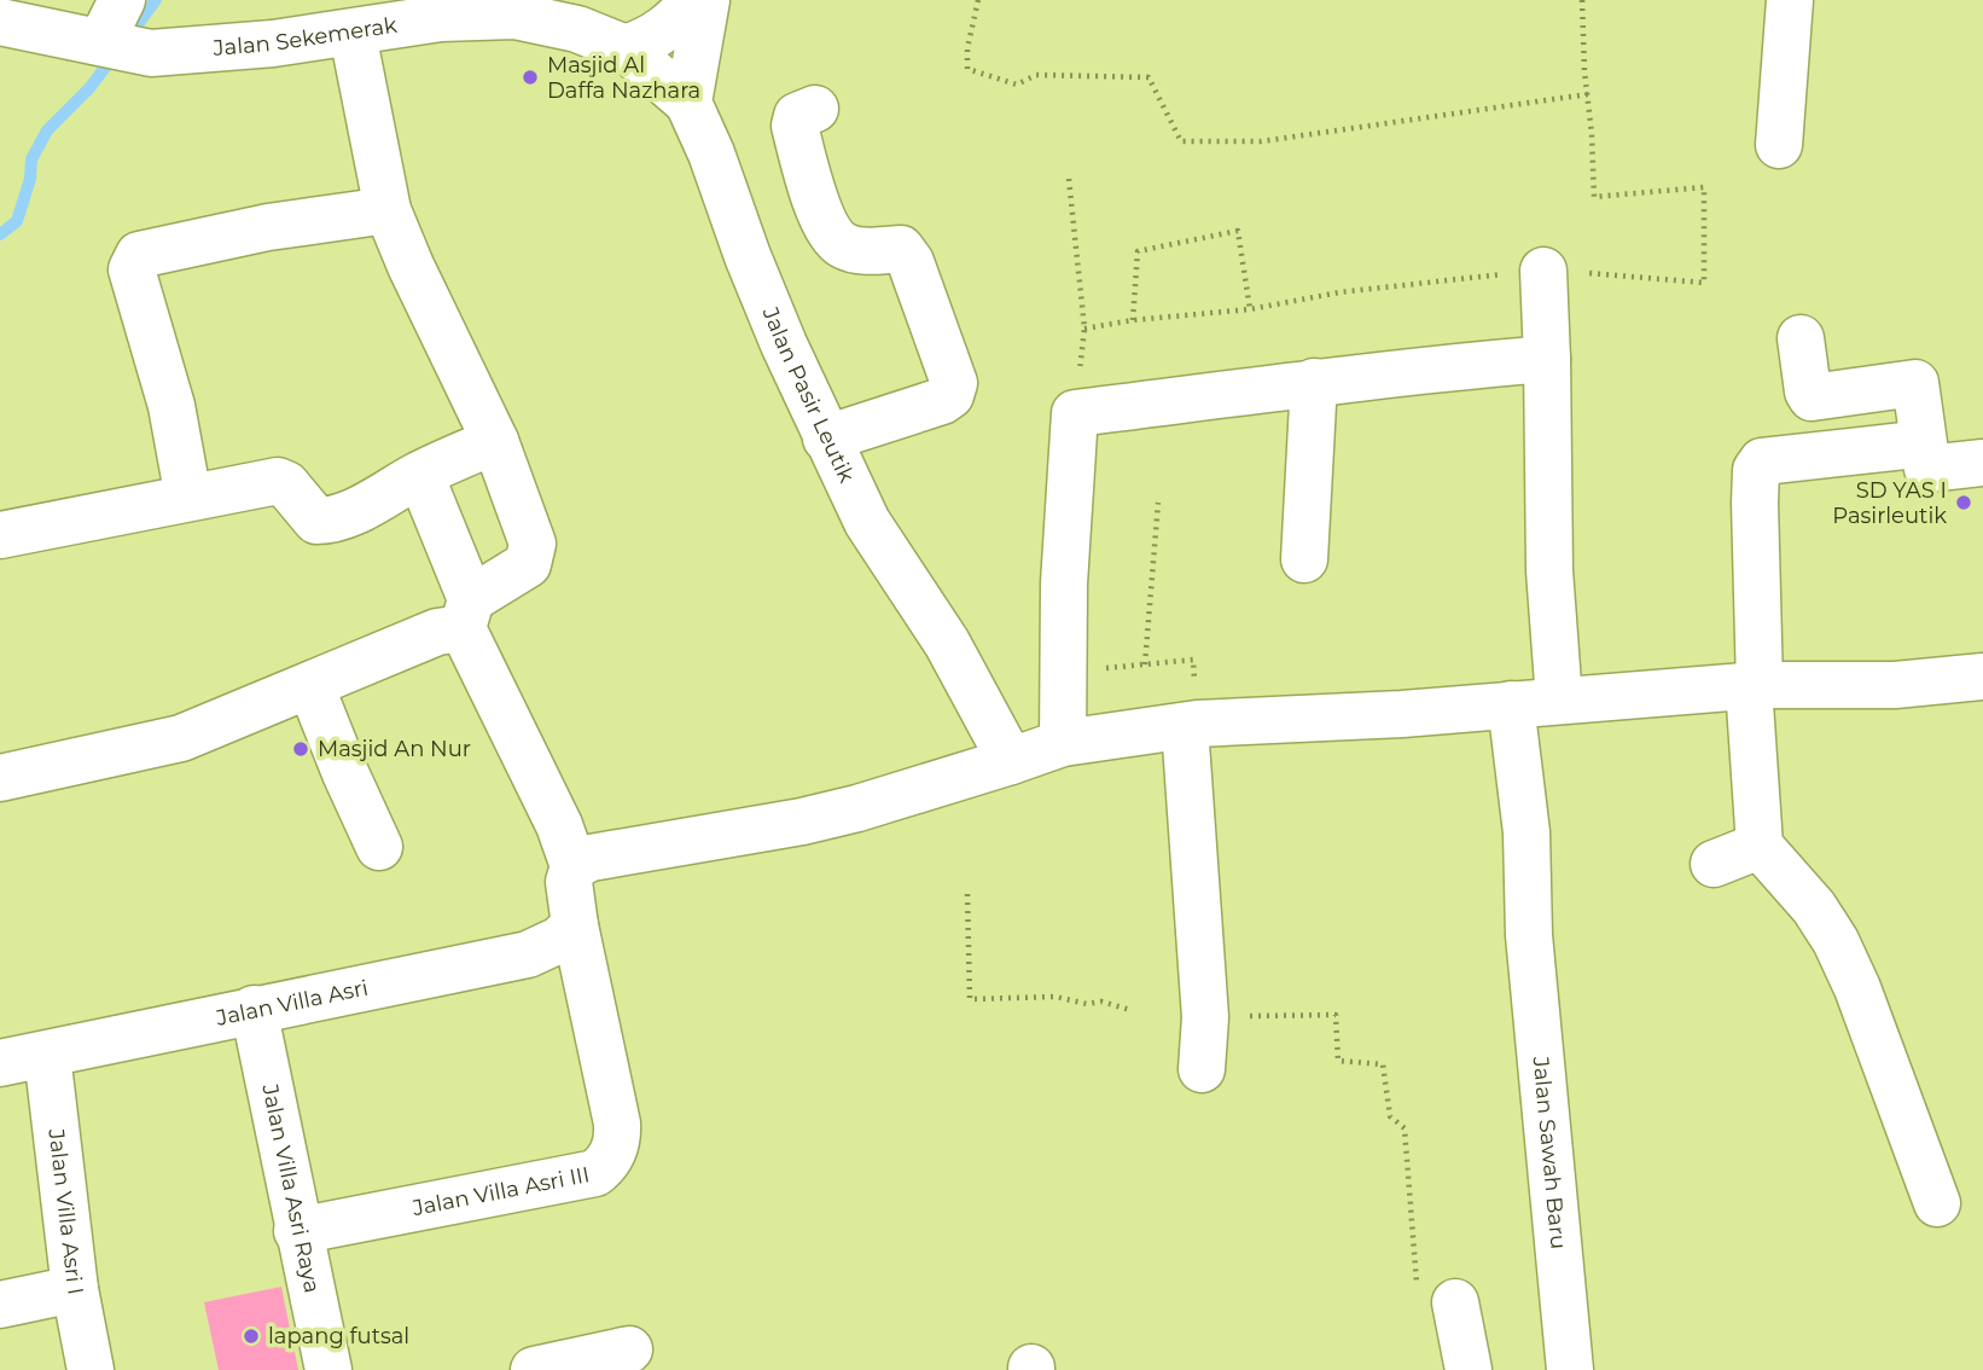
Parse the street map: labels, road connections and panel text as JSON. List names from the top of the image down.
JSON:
{
  "streets": {
    "street": [
      "Jalan Sekemerak",
      "Jalan Pasir Leutik",
      "Jalan Villa Asri",
      "Jalan Sawah Baru",
      "Jalan Villa Asri Raya",
      "Jalan Villa Asri III",
      "Jalan Villa Asri I"
    ]
  },
  "crossings": [
    ["Jalan Sekemerak", "Jalan Pasir Leutik"],
    ["Jalan Villa Asri", "Jalan Villa Asri Raya"],
    ["Jalan Villa Asri", "Jalan Villa Asri III"],
    ["Jalan Villa Asri", "Jalan Villa Asri I"],
    ["Jalan Villa Asri Raya", "Jalan Villa Asri III"]
  ],
  "places": [
    "Masjid Al Daffa Nazhara",
    "SD YAS I Pasirleutik",
    "Masjid An Nur",
    "lapang futsal"
  ]
}
